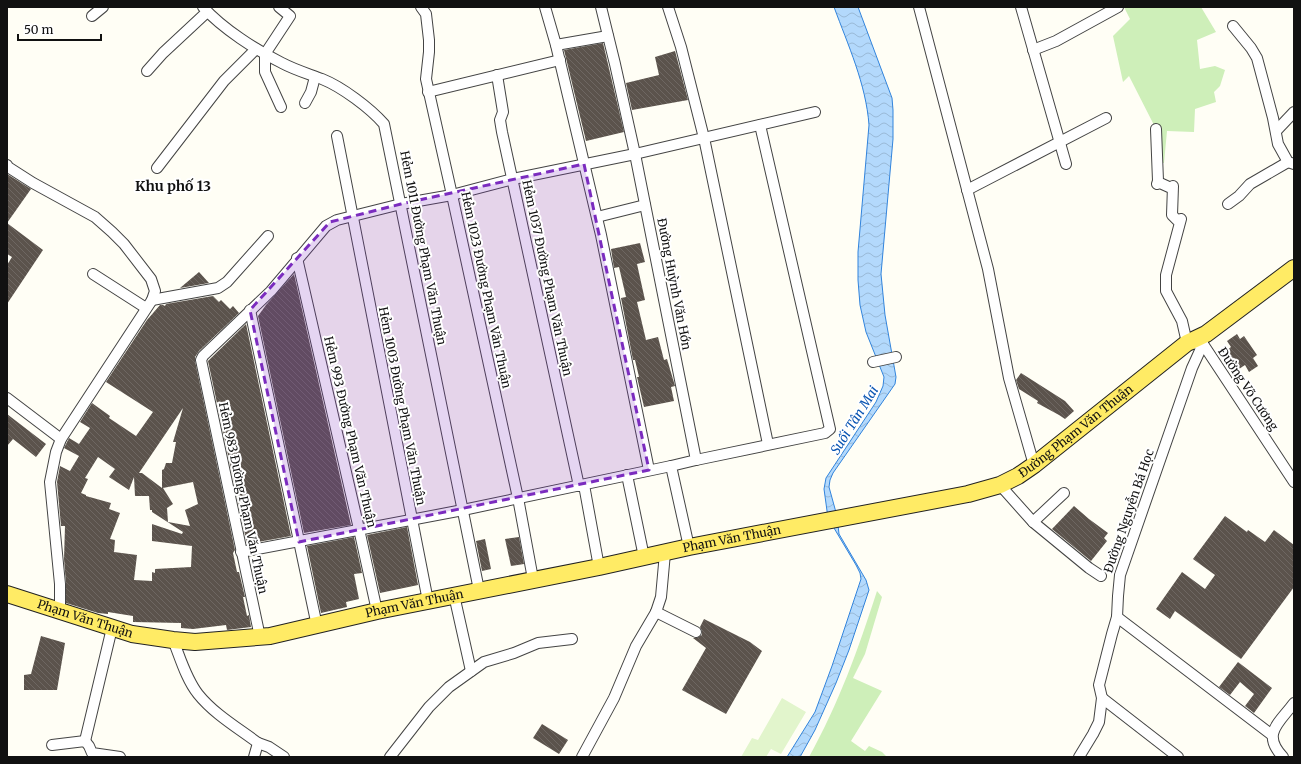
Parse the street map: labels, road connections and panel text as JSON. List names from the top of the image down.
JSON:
{
  "streets": {
    "main road": ["Đường Phạm Văn Thuận", "Phạm Văn Thuận"],
    "street": [
      "Hẻm 1011 Đường Phạm Văn Thuận",
      "Hẻm 1037 Đường Phạm Văn Thuận",
      "Đường Huỳnh Văn Hớn",
      "Hẻm 1023 Đường Phạm Văn Thuận",
      "Đường Võ Cương",
      "Hẻm 1003 Đường Phạm Văn Thuận",
      "Hẻm 993 Đường Phạm Văn Thuận",
      "Hẻm 983 Đường Phạm Văn Thuận",
      "Đường Nguyễn Bá Học"
    ]
  },
  "crossings": [
    ["Hẻm 1011 Đường Phạm Văn Thuận", "Phạm Văn Thuận"],
    ["Hẻm 1037 Đường Phạm Văn Thuận", "Phạm Văn Thuận"],
    ["Hẻm 1023 Đường Phạm Văn Thuận", "Phạm Văn Thuận"],
    ["Đường Võ Cương", "Đường Phạm Văn Thuận"],
    ["Đường Võ Cương", "Đường Nguyễn Bá Học"],
    ["Hẻm 1003 Đường Phạm Văn Thuận", "Phạm Văn Thuận"],
    ["Đường Phạm Văn Thuận", "Phạm Văn Thuận"],
    ["Hẻm 993 Đường Phạm Văn Thuận", "Phạm Văn Thuận"],
    ["Hẻm 983 Đường Phạm Văn Thuận", "Phạm Văn Thuận"]
  ],
  "districts": ["Khu phố 13"],
  "water": ["Suối Tân Mai"],
  "scale_bar": "50 m"
}
